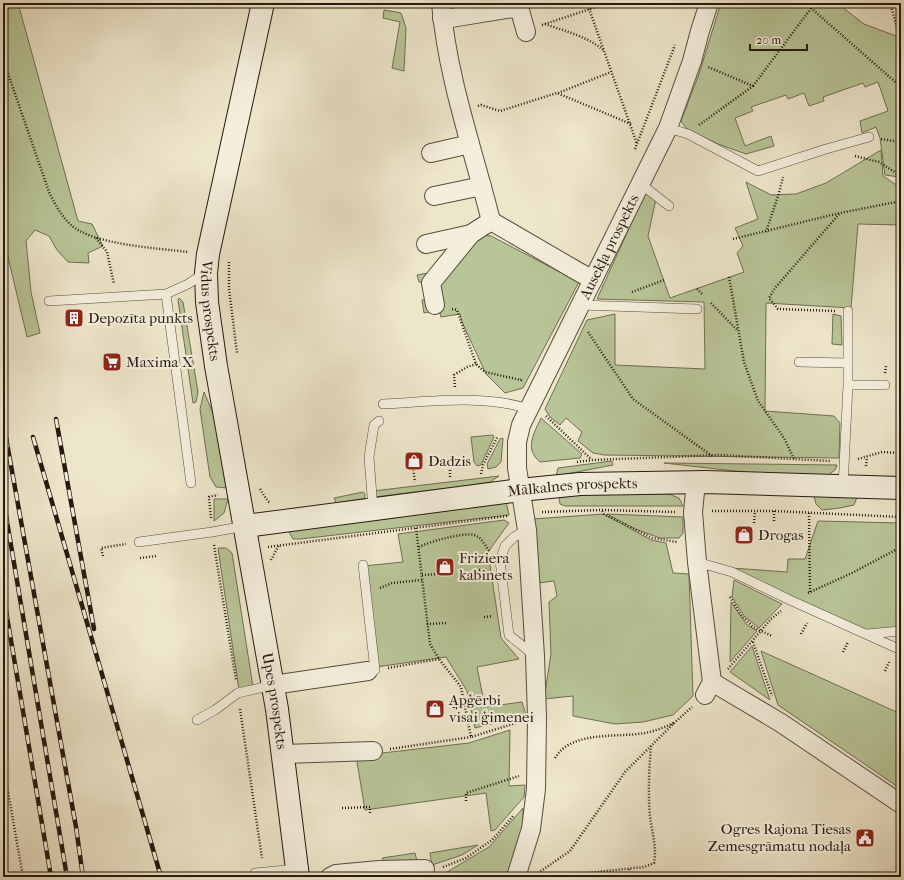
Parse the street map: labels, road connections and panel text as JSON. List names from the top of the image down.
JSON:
{
  "streets": {
    "main road": ["Vidus prospekts", "Mālkalnes prospekts", "Upes prospekts"],
    "street": ["Ausekļa prospekts"]
  },
  "crossings": [
    ["Ausekļa prospekts", "Mālkalnes prospekts"],
    ["Vidus prospekts", "Mālkalnes prospekts"],
    ["Vidus prospekts", "Upes prospekts"],
    ["Mālkalnes prospekts", "Upes prospekts"]
  ],
  "places": {
    "building": ["Depozīta punkts"],
    "supermarket": ["Maxima X"],
    "shop": [
      "Dadzis",
      "Drogas",
      "Friziera kabinets",
      "Apģērbi visai ģimenei"
    ],
    "public building": ["Ogres Rajona Tiesas Zemesgrāmatu nodaļa"]
  },
  "scale_bar": "20 m"
}
